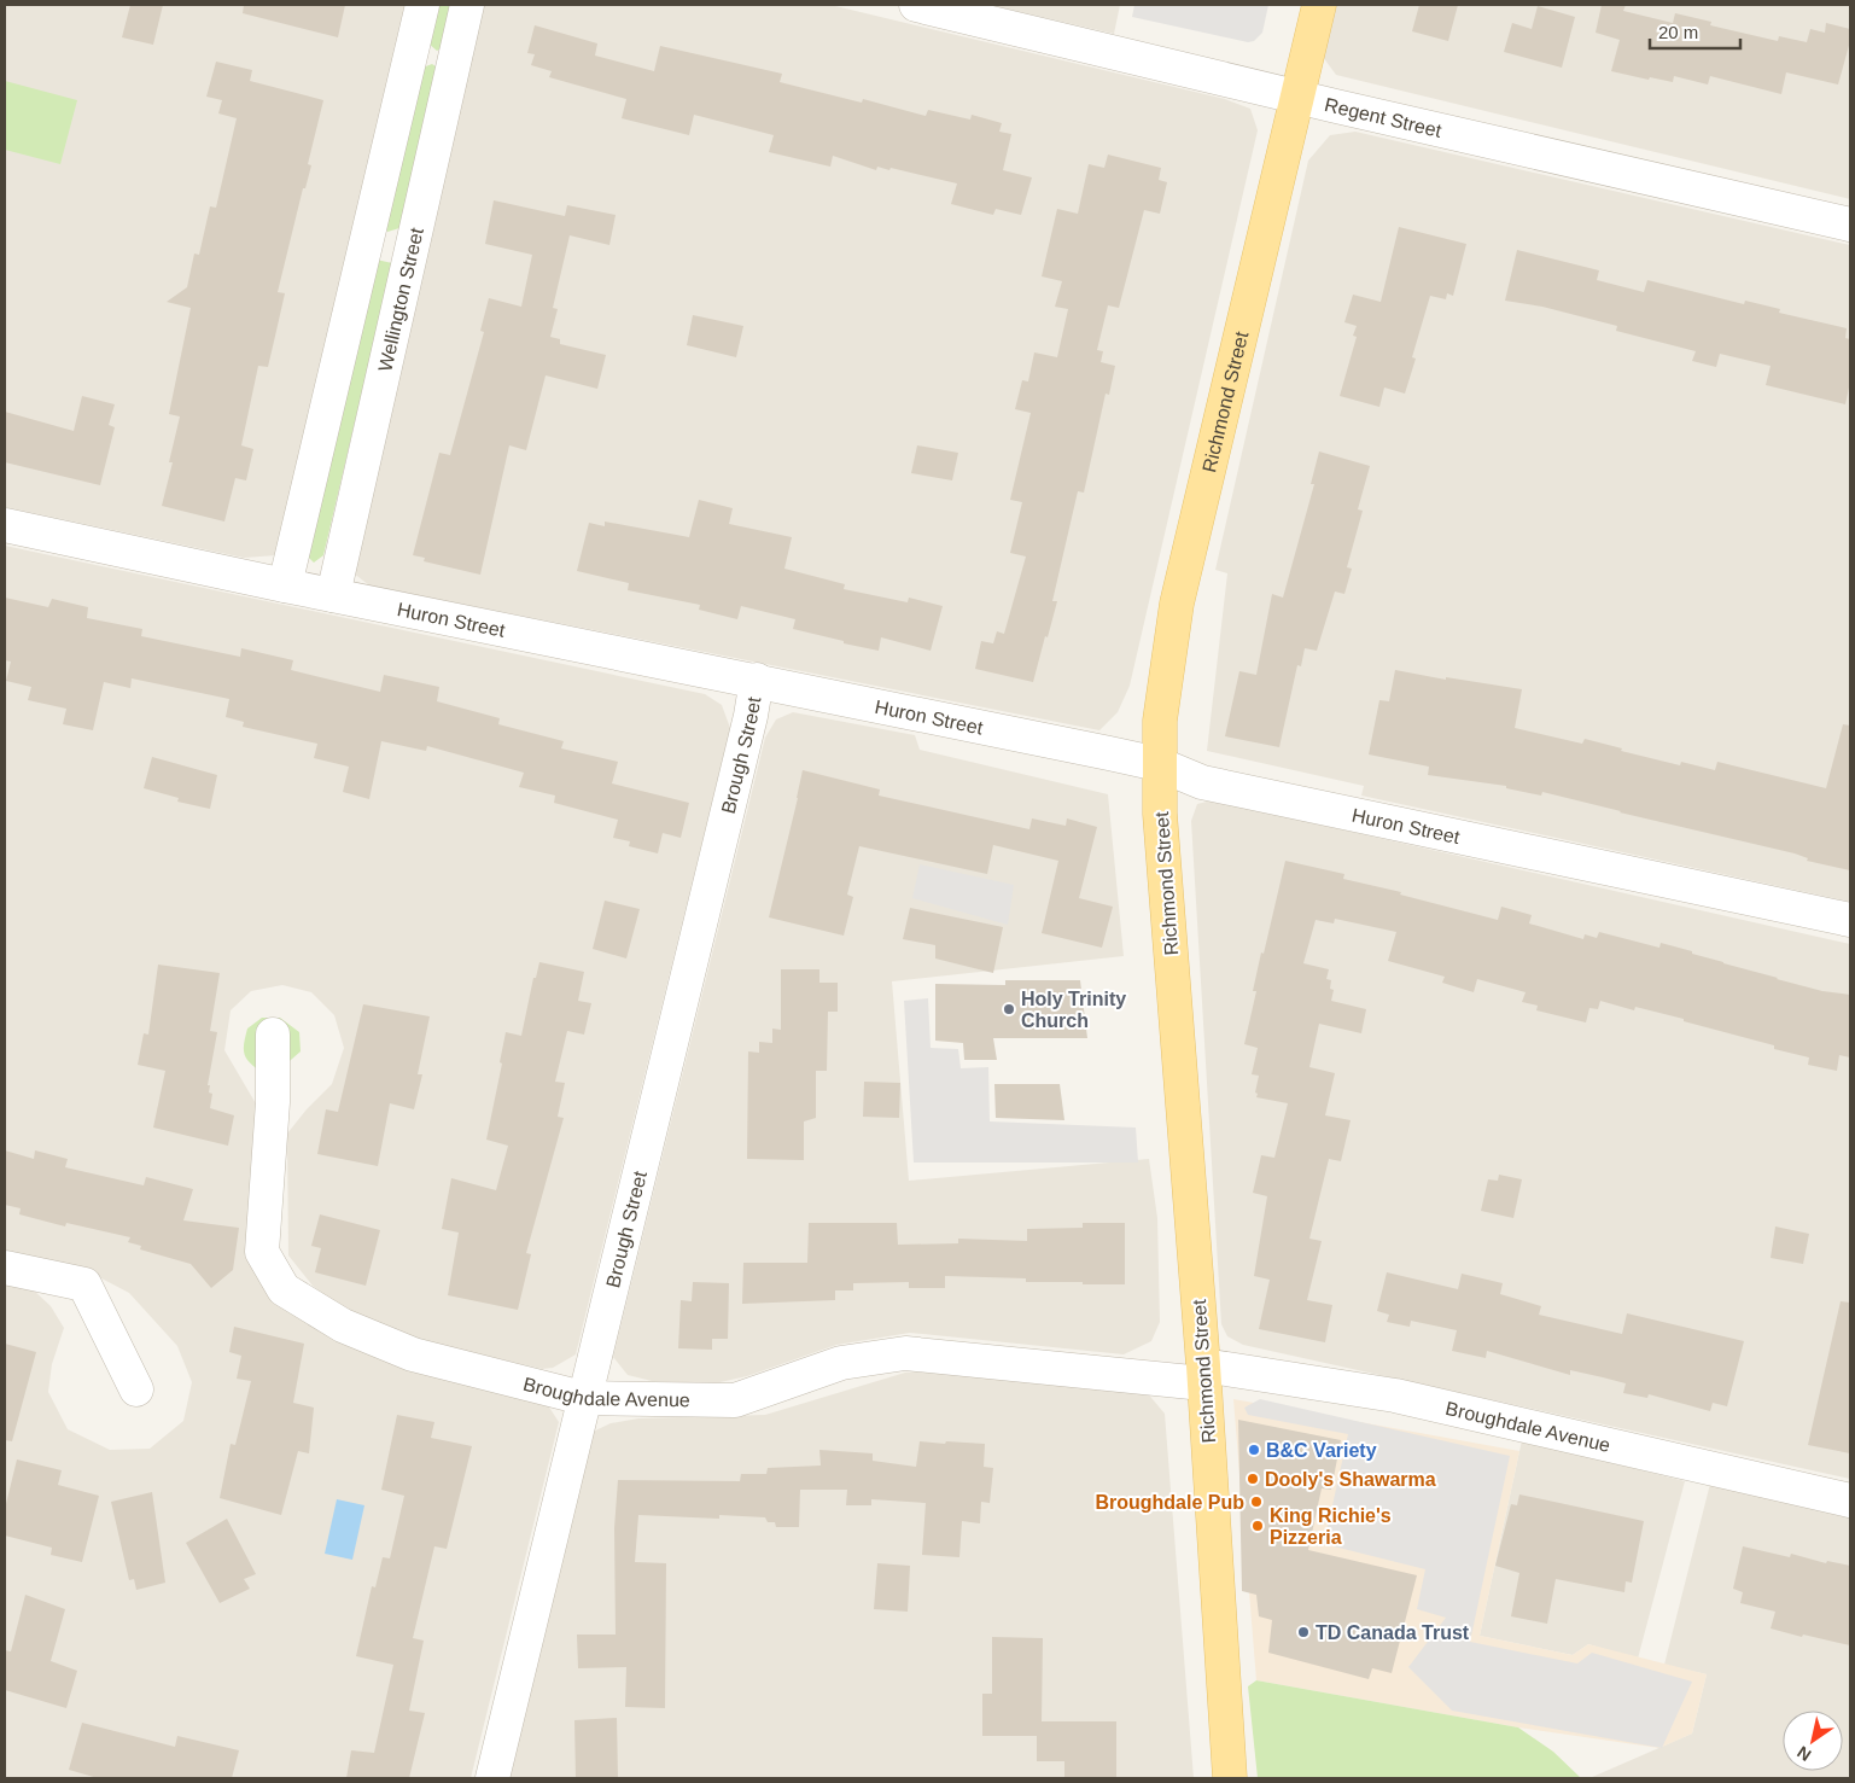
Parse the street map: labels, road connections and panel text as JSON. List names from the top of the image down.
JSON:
{
  "streets": {
    "main road": ["Richmond Street"],
    "street": [
      "Regent Street",
      "Wellington Street",
      "Huron Street",
      "Brough Street",
      "Broughdale Avenue"
    ]
  },
  "crossings": [
    ["Regent Street", "Richmond Street"],
    ["Wellington Street", "Huron Street"],
    ["Richmond Street", "Huron Street"],
    ["Richmond Street", "Broughdale Avenue"],
    ["Huron Street", "Brough Street"],
    ["Brough Street", "Broughdale Avenue"]
  ],
  "places": [
    "Holy Trinity Church",
    "B&C Variety",
    "Dooly's Shawarma",
    "Broughdale Pub",
    "King Richie's Pizzeria",
    "TD Canada Trust"
  ],
  "scale_bar": "20 m",
  "north": "bottom left"
}
